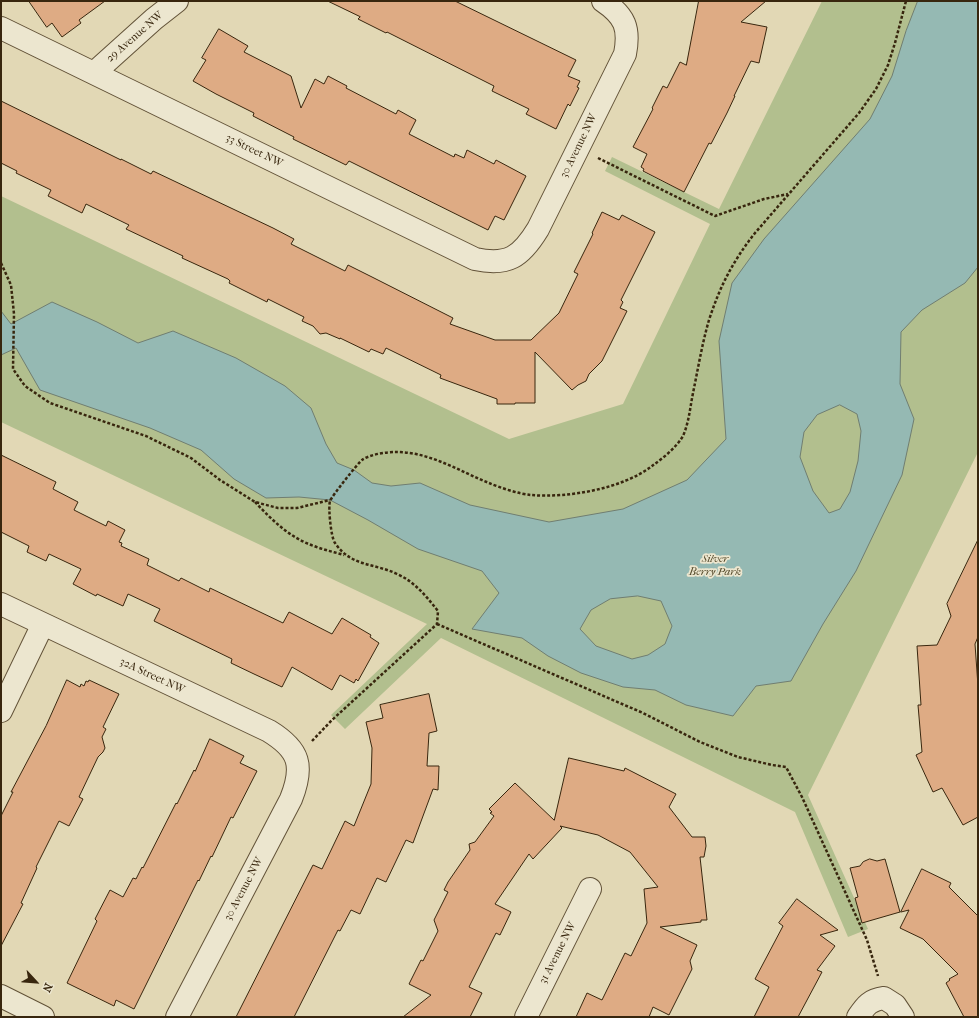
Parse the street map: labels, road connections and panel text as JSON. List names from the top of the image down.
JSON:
{
  "streets": {
    "street": [
      "29 Avenue NW",
      "30 Avenue NW",
      "33 Street NW",
      "32A Street NW",
      "31 Avenue NW"
    ]
  },
  "crossings": [
    ["29 Avenue NW", "33 Street NW"],
    ["30 Avenue NW", "33 Street NW"],
    ["30 Avenue NW", "32A Street NW"]
  ],
  "parks": ["Silver Berry Park"],
  "north": "bottom right"
}
